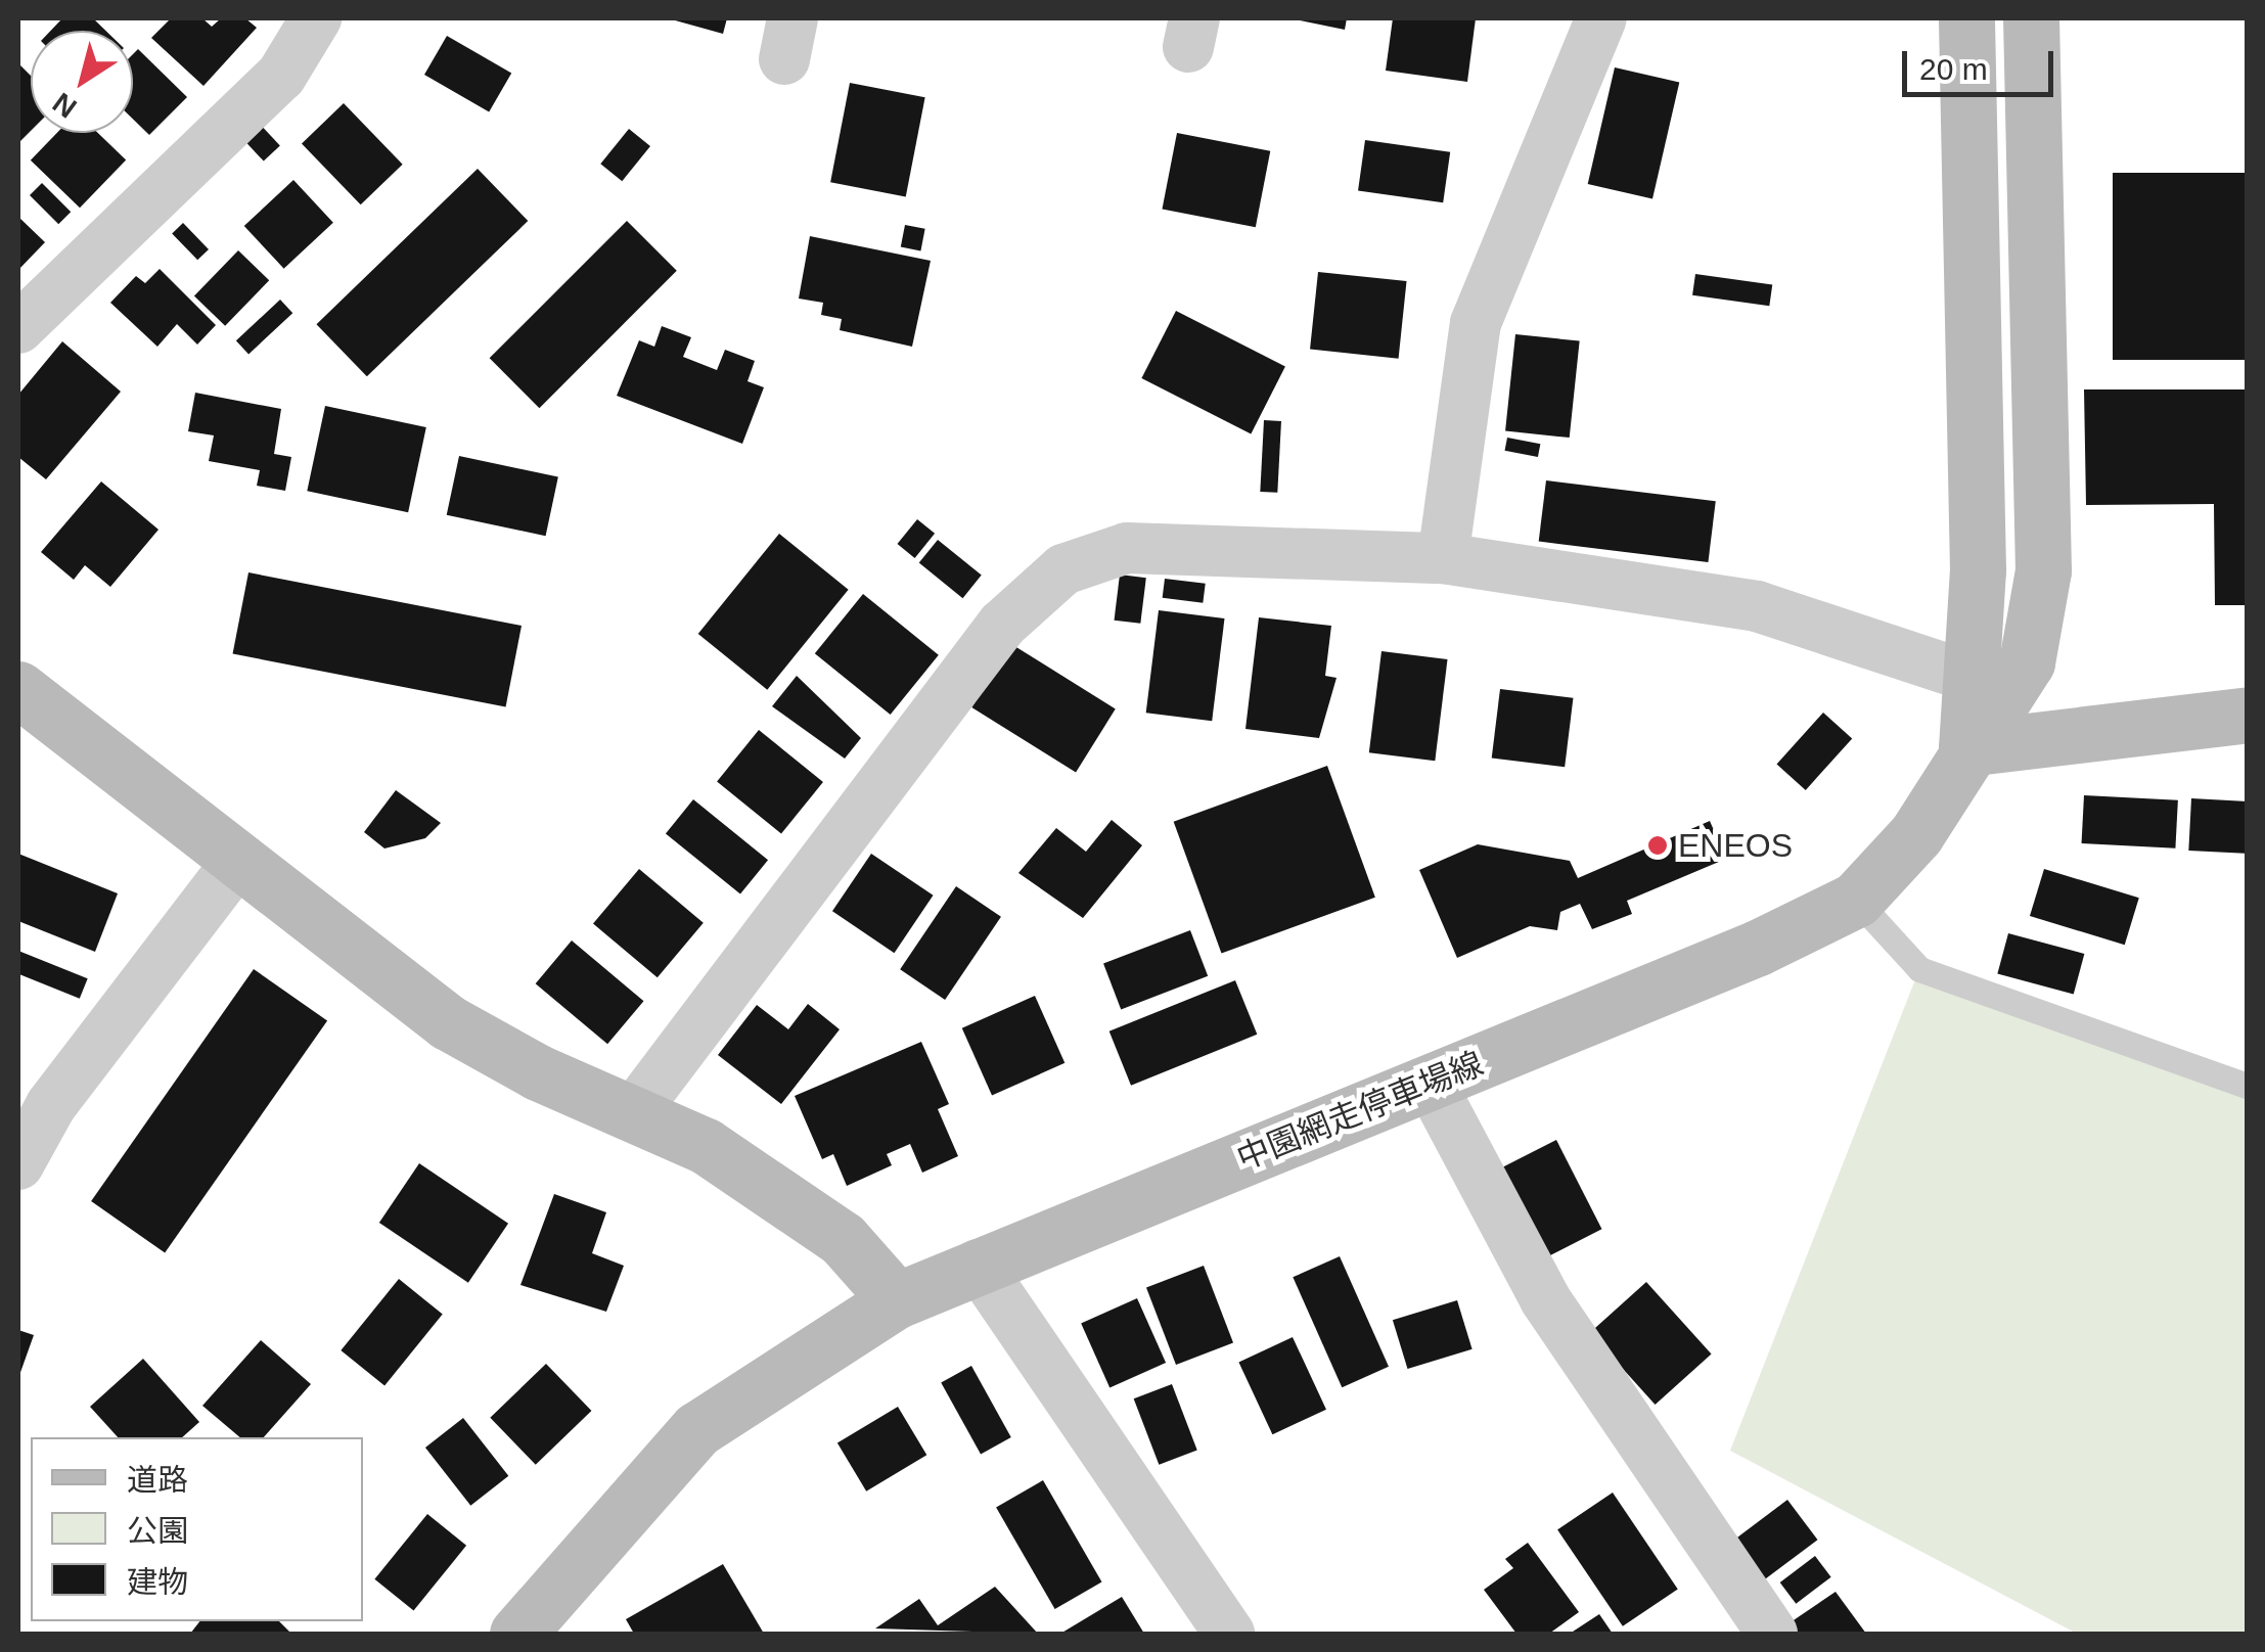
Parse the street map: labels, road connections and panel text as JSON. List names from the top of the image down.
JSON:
{
  "streets": {
    "street": ["中園網走停車場線"]
  },
  "places": ["ENEOS"],
  "legend": ["道路", "公園", "建物"],
  "scale_bar": "20 m",
  "north": "bottom left"
}
